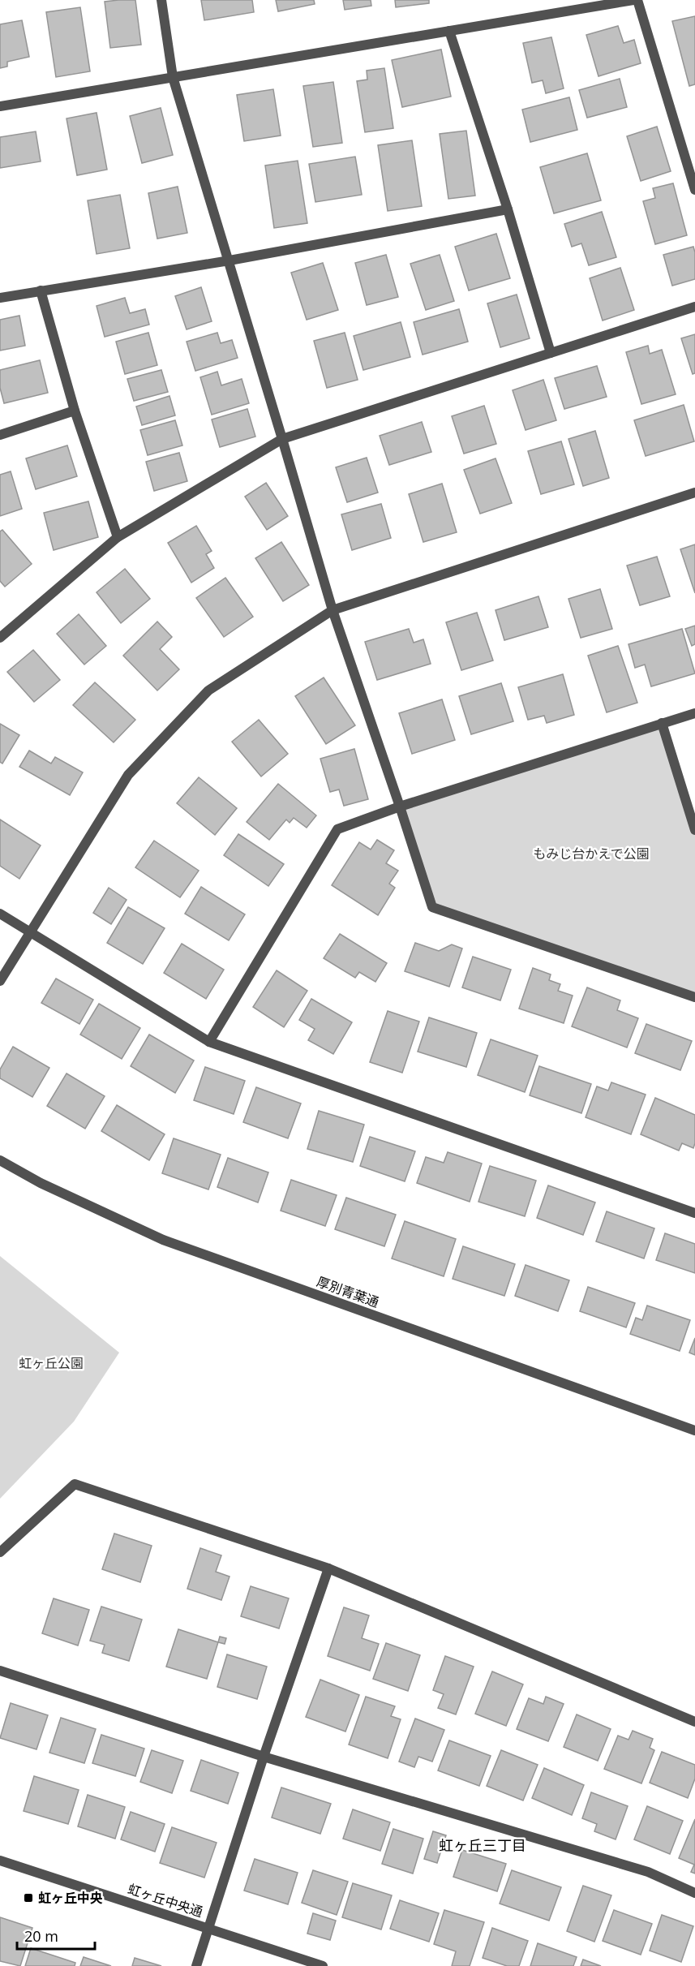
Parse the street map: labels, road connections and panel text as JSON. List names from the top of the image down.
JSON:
{
  "streets": {
    "street": ["厚別青葉通", "虹ヶ丘中央通"]
  },
  "districts": ["虹ヶ丘三丁目"],
  "parks": ["もみじ台かえで公園", "虹ヶ丘公園"],
  "places": {
    "transit": ["虹ヶ丘中央"]
  },
  "scale_bar": "20 m"
}
